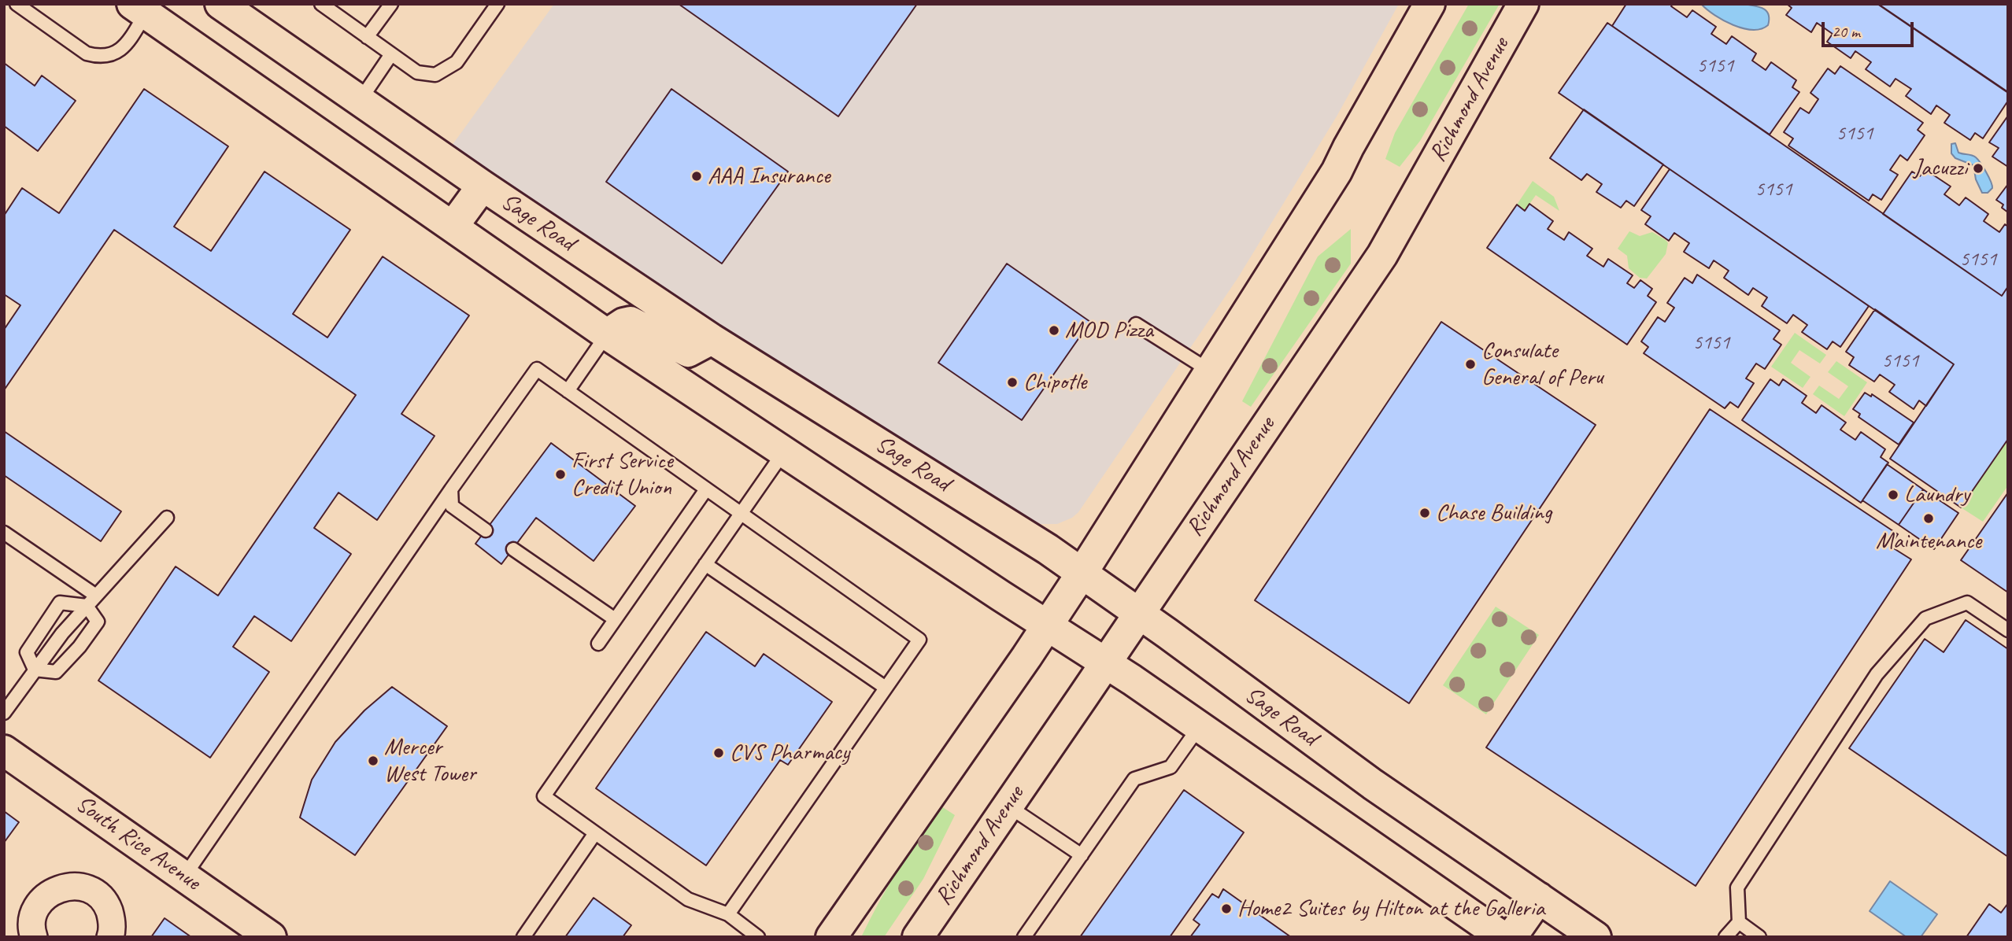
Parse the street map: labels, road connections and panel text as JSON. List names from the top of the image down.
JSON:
{
  "streets": {
    "main road": ["Richmond Avenue", "Sage Road", "South Rice Avenue"]
  },
  "crossings": [
    ["Richmond Avenue", "Sage Road"]
  ],
  "places": [
    "Jacuzzi",
    "AAA Insurance",
    "MOD Pizza",
    "Consulate General of Peru",
    "Chipotle",
    "First Service Credit Union",
    "Laundry",
    "Chase Building",
    "Maintenance",
    "CVS Pharmacy",
    "Mercer West Tower",
    "Home2 Suites by Hilton at the Galleria"
  ],
  "house_numbers": [
    "5151",
    "5151",
    "5151",
    "5151",
    "5151",
    "5151"
  ],
  "scale_bar": "20 m"
}
